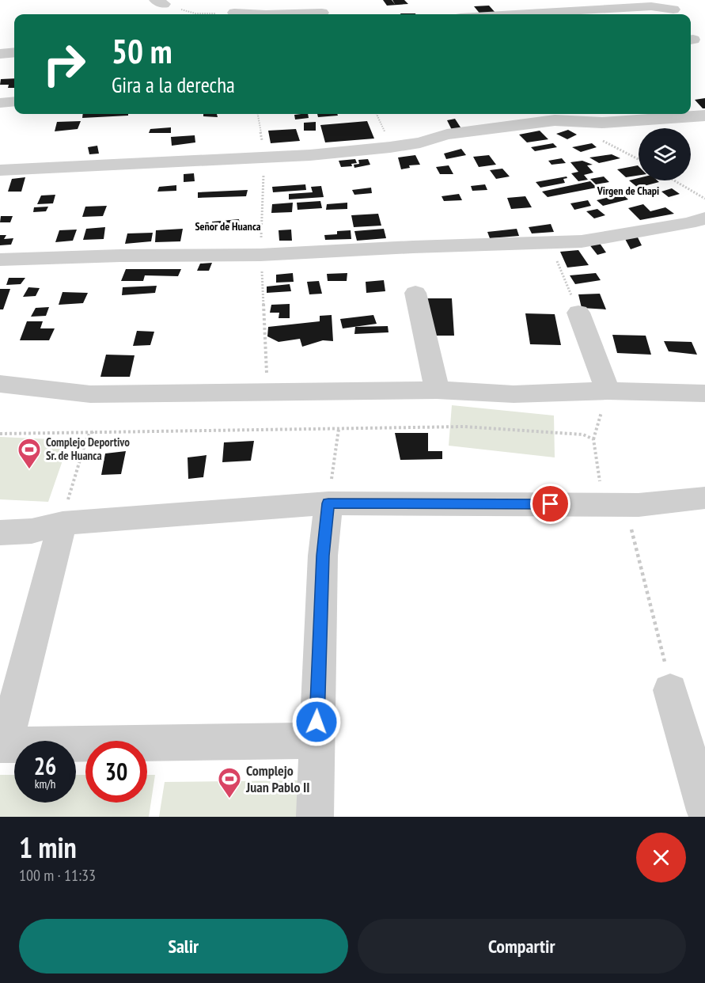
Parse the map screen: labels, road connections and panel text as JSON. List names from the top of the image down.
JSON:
{
  "districts": ["Virgen de Chapi", "Señor de Huanca"],
  "places": {
    "sports": ["Complejo Deportivo Sr. de Huanca", "Complejo Juan Pablo II"]
  },
  "page": {
    "turn": ["50 m", "Gira a la derecha"],
    "speed": "26 km/h",
    "limit": "30",
    "heading": ["1 min", "100 m · 11:33"],
    "buttons": ["Salir", "Compartir"]
  }
}
